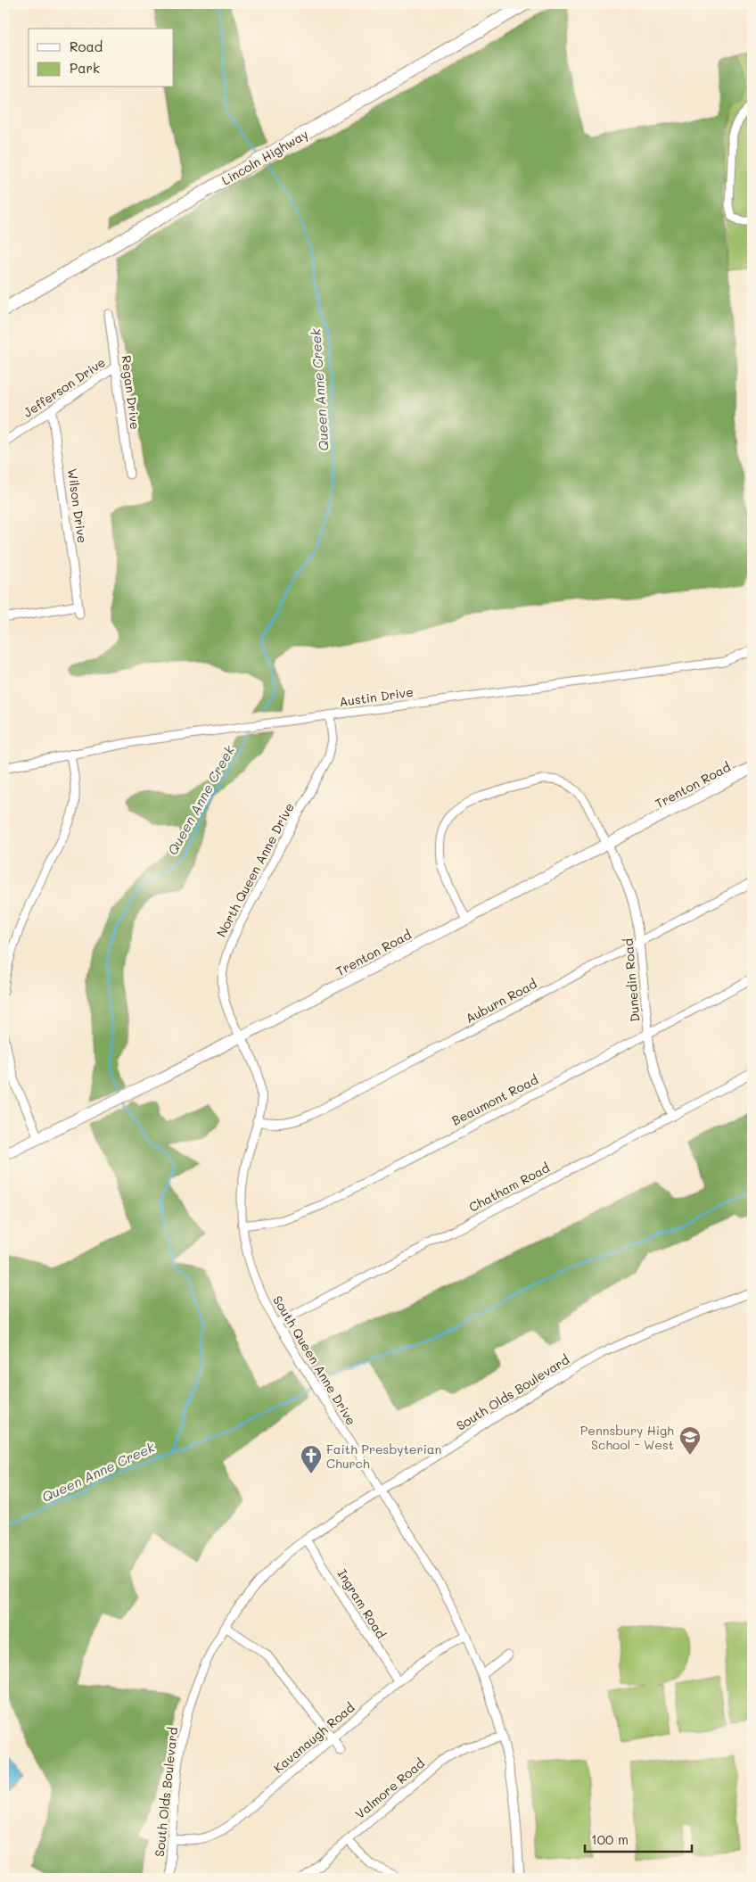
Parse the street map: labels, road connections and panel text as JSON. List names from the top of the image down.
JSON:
{
  "streets": {
    "main road": ["Lincoln Highway", "Trenton Road"],
    "street": [
      "Jefferson Drive",
      "Regan Drive",
      "Wilson Drive",
      "Austin Drive",
      "North Queen Anne Drive",
      "Dunedin Road",
      "Auburn Road",
      "Beaumont Road",
      "Chatham Road",
      "South Queen Anne Drive",
      "South Olds Boulevard",
      "Ingram Road",
      "Kavanaugh Road",
      "Valmore Road"
    ]
  },
  "crossings": [
    ["Jefferson Drive", "Regan Drive"],
    ["Jefferson Drive", "Wilson Drive"],
    ["Austin Drive", "North Queen Anne Drive"],
    ["Trenton Road", "North Queen Anne Drive"],
    ["Trenton Road", "Dunedin Road"],
    ["Trenton Road", "South Queen Anne Drive"],
    ["North Queen Anne Drive", "South Queen Anne Drive"],
    ["Dunedin Road", "Auburn Road"],
    ["Dunedin Road", "Beaumont Road"],
    ["Dunedin Road", "Chatham Road"],
    ["Auburn Road", "South Queen Anne Drive"],
    ["Beaumont Road", "South Queen Anne Drive"],
    ["Chatham Road", "South Queen Anne Drive"],
    ["South Queen Anne Drive", "South Olds Boulevard"],
    ["South Queen Anne Drive", "Kavanaugh Road"],
    ["South Queen Anne Drive", "Valmore Road"],
    ["South Olds Boulevard", "Ingram Road"],
    ["South Olds Boulevard", "Kavanaugh Road"],
    ["Ingram Road", "Kavanaugh Road"]
  ],
  "water": ["Queen Anne Creek"],
  "places": {
    "school or university": ["Pennsbury High School - West"],
    "church": ["Faith Presbyterian Church"]
  },
  "legend": ["Road", "Park"],
  "scale_bar": "100 m"
}
